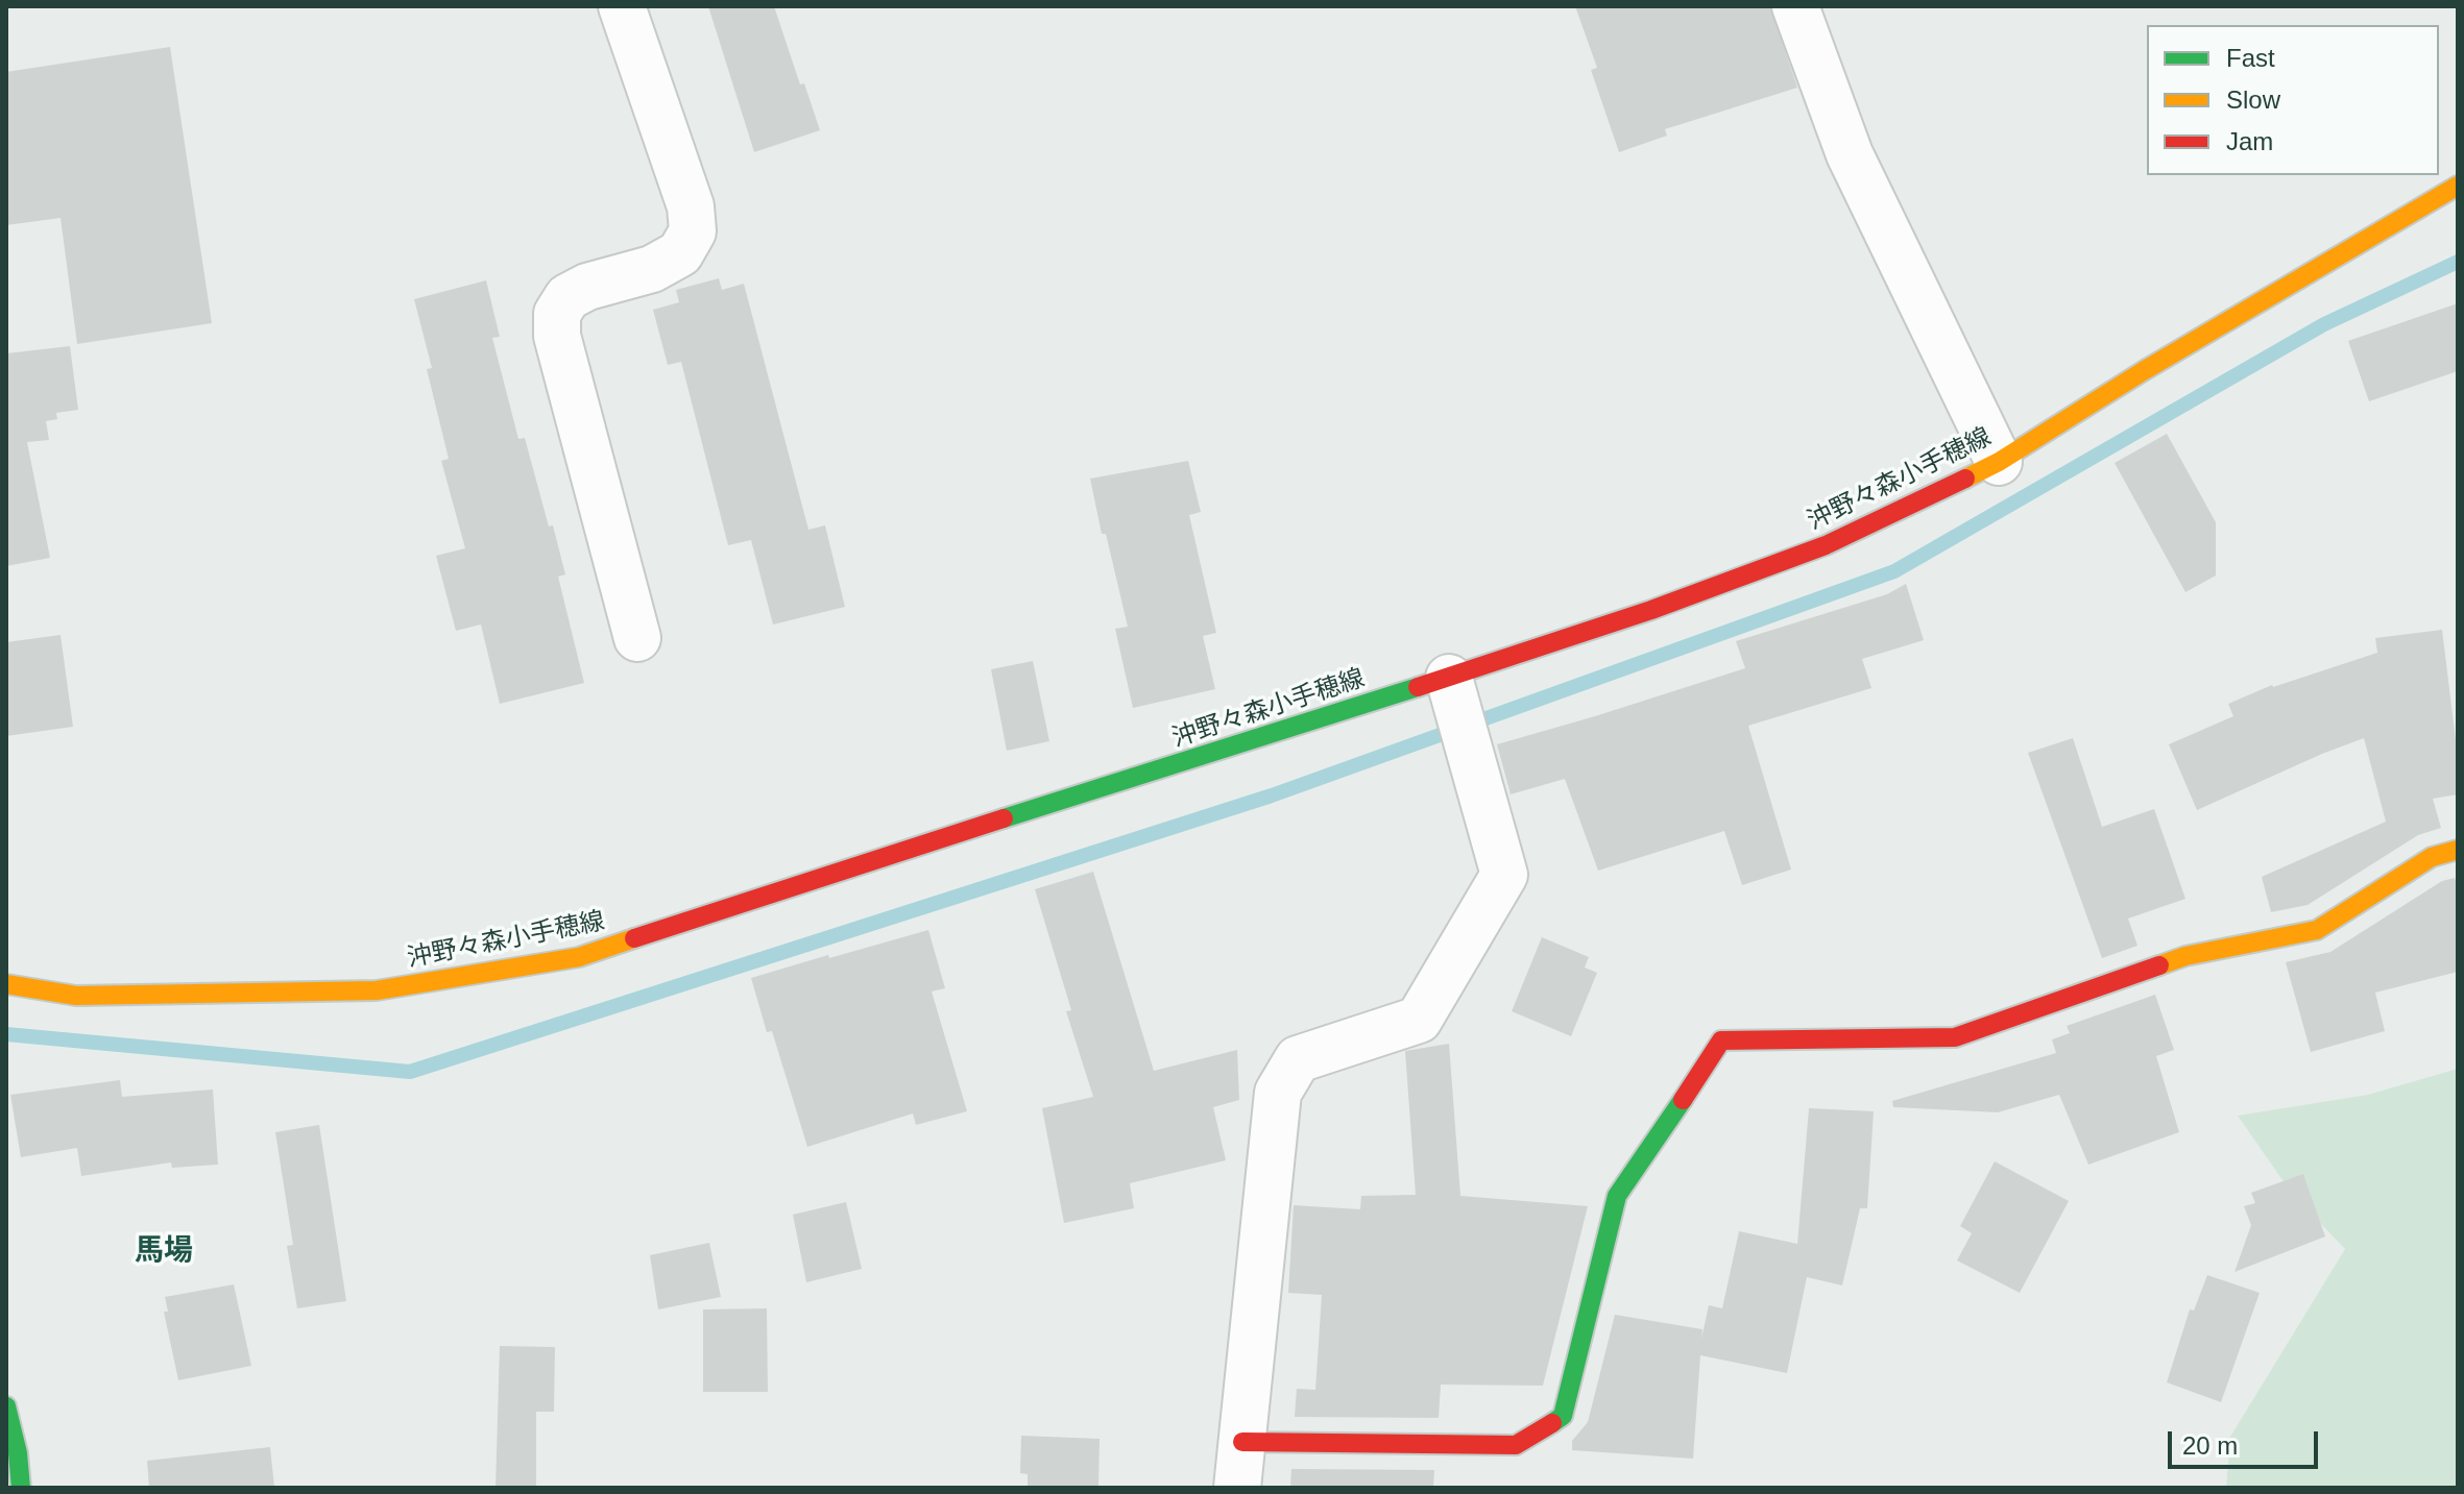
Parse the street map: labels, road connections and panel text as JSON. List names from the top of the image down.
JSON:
{
  "streets": {
    "main road": ["沖野々森小手穂線"]
  },
  "districts": ["馬場"],
  "legend": ["Fast", "Slow", "Jam"],
  "scale_bar": "20 m"
}
